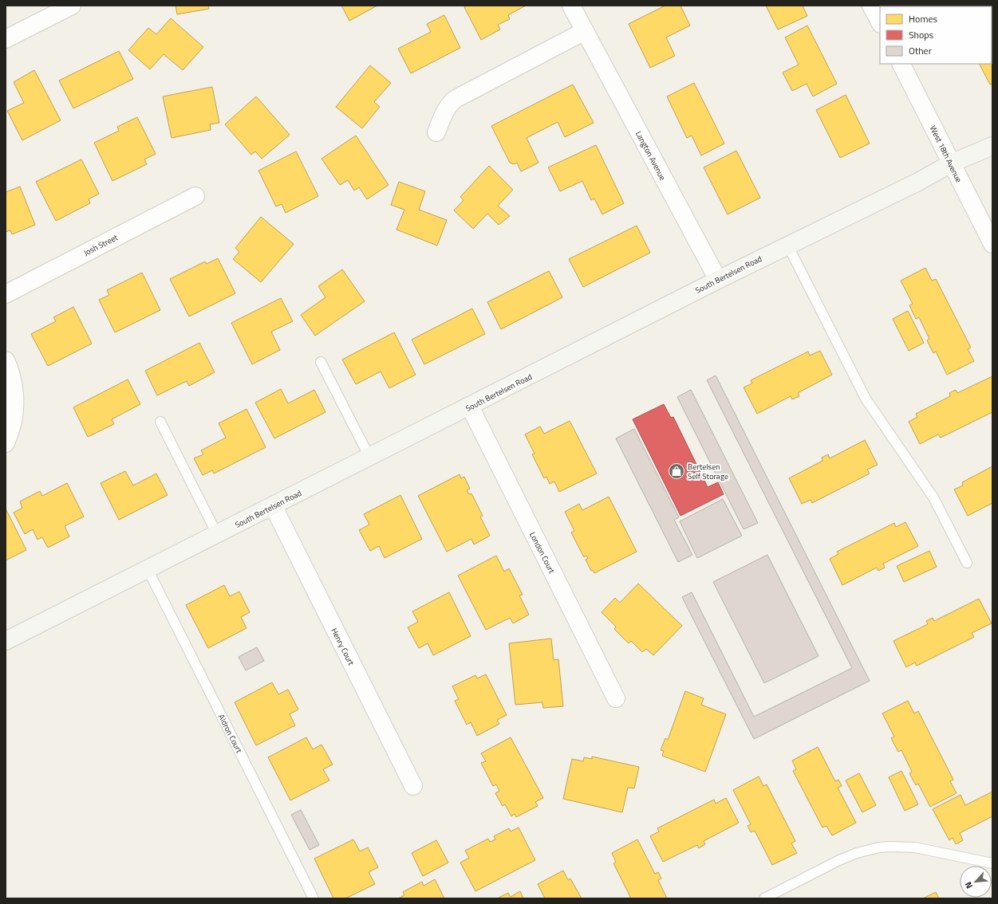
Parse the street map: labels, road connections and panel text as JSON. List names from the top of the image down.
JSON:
{
  "streets": {
    "main road": ["South Bertelsen Road"],
    "street": [
      "West 18th Avenue",
      "Langton Avenue",
      "Josh Street",
      "London Court",
      "Henry Court"
    ],
    "lane": ["Aldron Court"]
  },
  "crossings": [
    ["West 18th Avenue", "South Bertelsen Road"],
    ["Langton Avenue", "South Bertelsen Road"],
    ["South Bertelsen Road", "London Court"],
    ["South Bertelsen Road", "Henry Court"],
    ["South Bertelsen Road", "Aldron Court"]
  ],
  "places": {
    "shop": ["Bertelsen Self Storage"]
  },
  "legend": ["Homes", "Shops", "Other"],
  "north": "bottom left"
}
